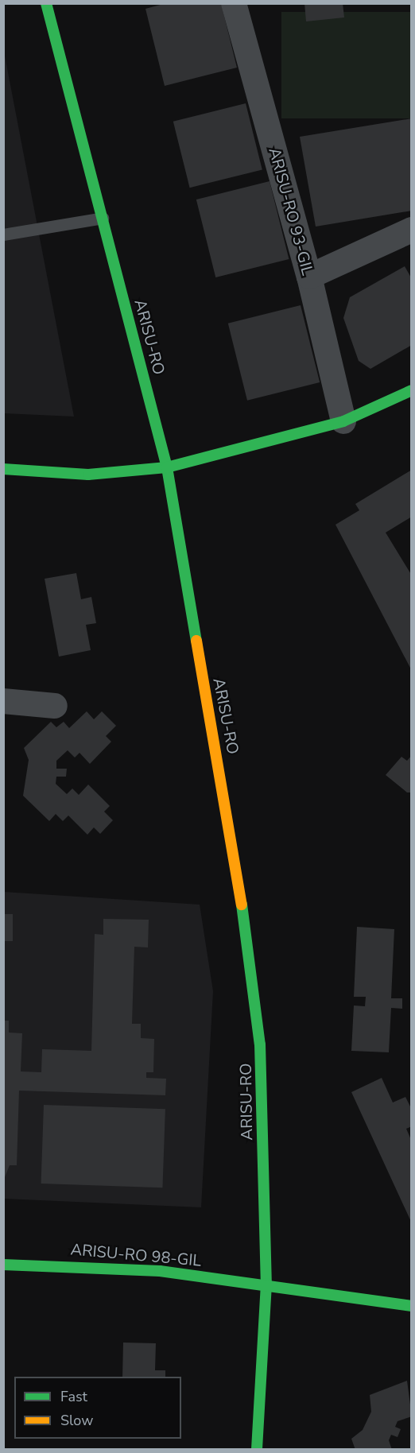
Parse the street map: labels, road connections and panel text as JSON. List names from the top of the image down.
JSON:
{
  "streets": {
    "main road": ["ARISU-RO", "ARISU-RO 98-GIL"],
    "street": ["ARISU-RO 93-GIL"]
  },
  "crossings": [
    ["ARISU-RO", "ARISU-RO 98-GIL"]
  ],
  "legend": ["Fast", "Slow"]
}
